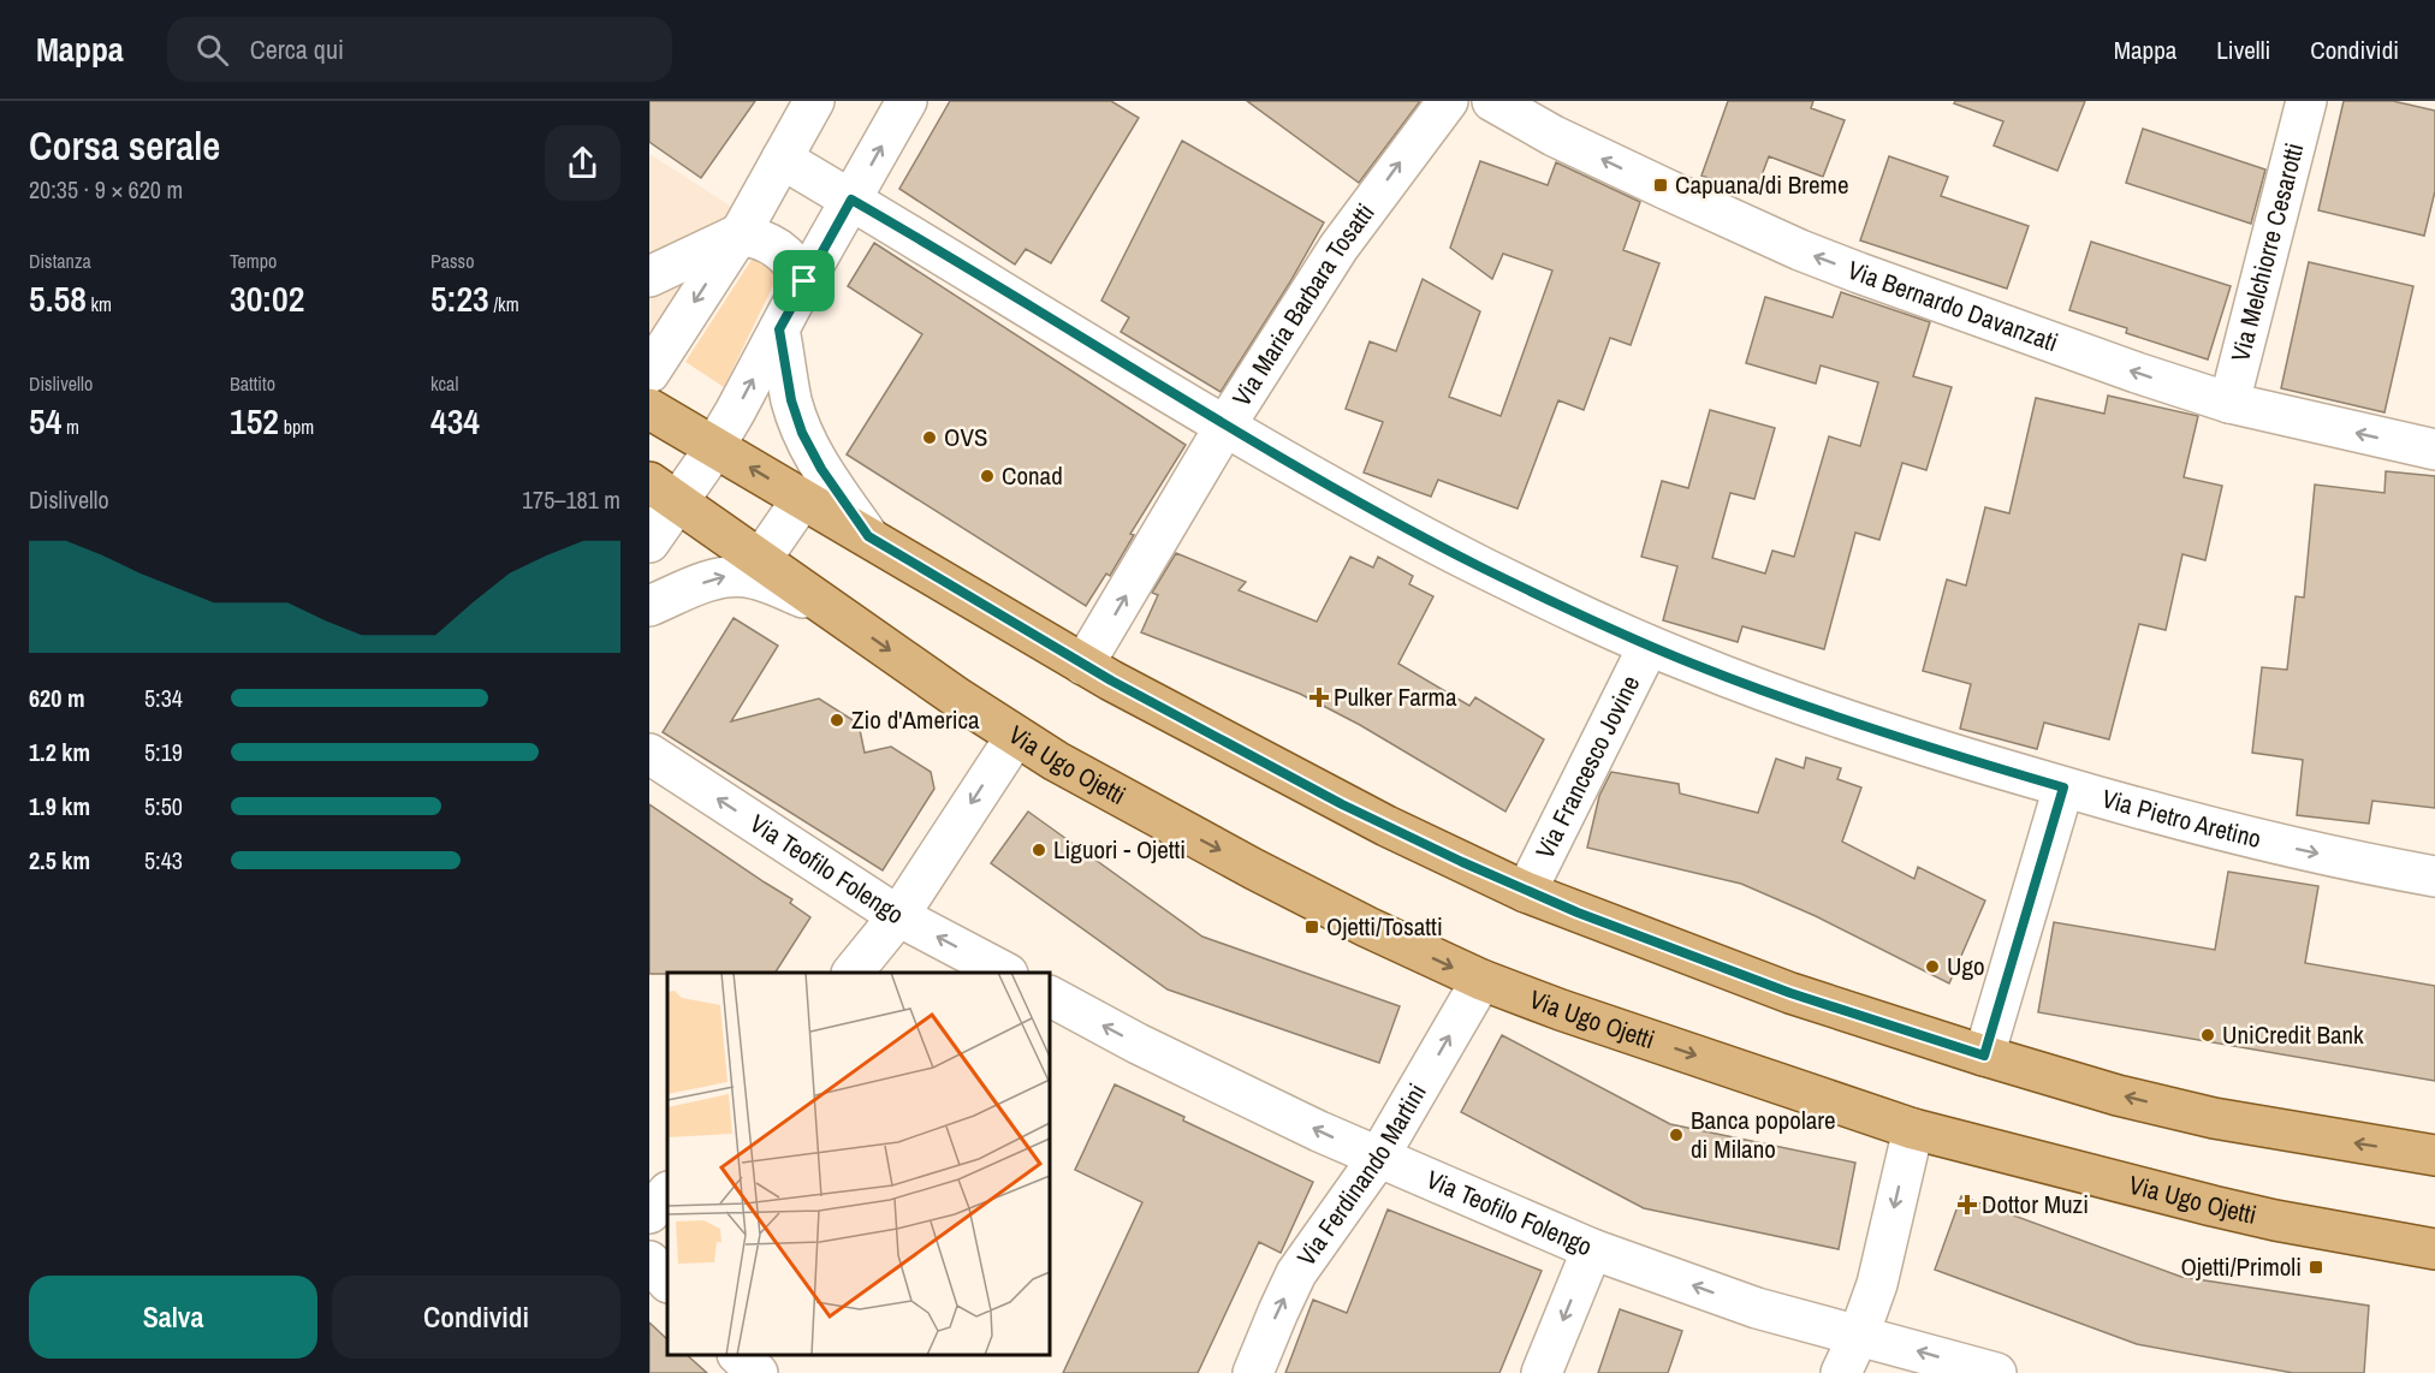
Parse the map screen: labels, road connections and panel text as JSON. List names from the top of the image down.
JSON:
{
  "streets": {
    "main road": ["Via Ugo Ojetti"],
    "street": [
      "Via Melchiorre Cesarotti",
      "Via Maria Barbara Tosatti",
      "Via Bernardo Davanzati",
      "Via Francesco Jovine",
      "Via Pietro Aretino",
      "Via Teofilo Folengo",
      "Via Ferdinando Martini"
    ]
  },
  "crossings": [
    ["Via Melchiorre Cesarotti", "Via Bernardo Davanzati"],
    ["Via Maria Barbara Tosatti", "Via Pietro Aretino"],
    ["Via Ugo Ojetti", "Via Ferdinando Martini"],
    ["Via Francesco Jovine", "Via Pietro Aretino"],
    ["Via Teofilo Folengo", "Via Ferdinando Martini"]
  ],
  "one_way": [
    "Via Maria Barbara Tosatti",
    "Via Bernardo Davanzati",
    "Via Teofilo Folengo",
    "Via Ferdinando Martini"
  ],
  "places": {
    "transit": ["Capuana/di Breme", "Ojetti/Tosatti", "Ojetti/Primoli"],
    "other": [
      "OVS",
      "Conad",
      "Zio d'America",
      "Liguori - Ojetti",
      "Ugo",
      "UniCredit Bank",
      "Banca popolare di Milano"
    ],
    "health": ["Pulker Farma", "Dottor Muzi"]
  },
  "page": {
    "header": "Mappa",
    "search": "Cerca qui",
    "nav": ["Mappa", "Livelli", "Condividi"],
    "heading": ["Corsa serale", "20:35 · 9 × 620 m"],
    "stats": [
      ["Distanza", "5.58 km"],
      ["Tempo", "30:02"],
      ["Passo", "5:23 /km"],
      ["Dislivello", "54 m"],
      ["Battito", "152 bpm"],
      ["kcal", "434"]
    ],
    "chart": ["Dislivello", "175–181 m"],
    "list": [
      {
        "name": "620 m",
        "note": "5:34"
      },
      {
        "name": "1.2 km",
        "note": "5:19"
      },
      {
        "name": "1.9 km",
        "note": "5:50"
      },
      {
        "name": "2.5 km",
        "note": "5:43"
      }
    ],
    "buttons": ["Salva", "Condividi"]
  }
}
